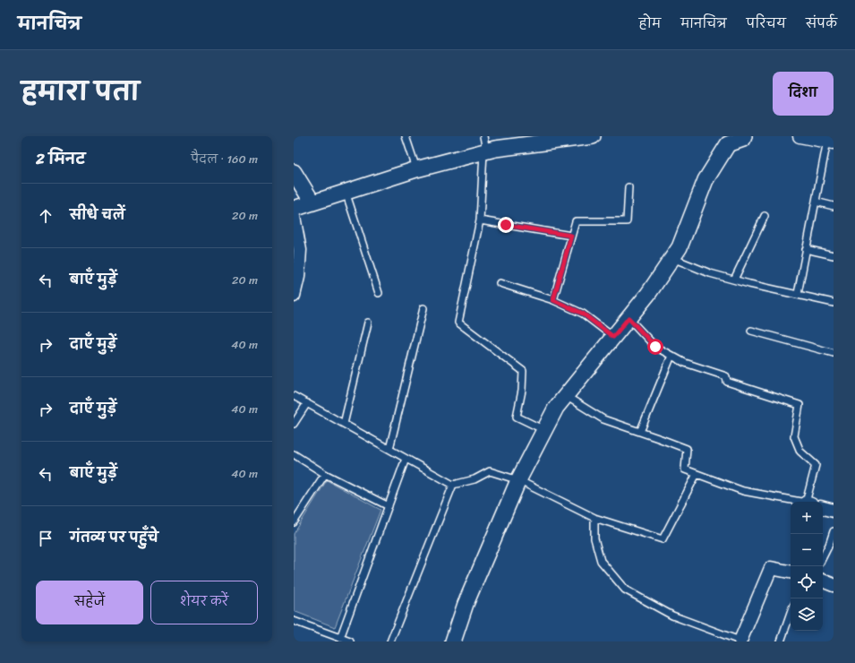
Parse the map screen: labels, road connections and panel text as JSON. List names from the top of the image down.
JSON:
{
  "page": {
    "header": "मानचित्र",
    "nav": [
      "होम",
      "मानचित्र",
      "परिचय",
      "संपर्क"
    ],
    "title": "हमारा पता",
    "buttons": [
      "दिशा",
      ["सहेजें", "शेयर करें"]
    ],
    "heading": ["2 मिनट", "पैदल · 160 m"],
    "list": [
      ["सीधे चलें", "20 m"],
      ["बाएँ मुड़ें", "20 m"],
      ["दाएँ मुड़ें", "40 m"],
      ["दाएँ मुड़ें", "40 m"],
      ["बाएँ मुड़ें", "40 m"],
      "गंतव्य पर पहुँचे"
    ],
    "map_buttons": ["+", "−"]
  }
}
